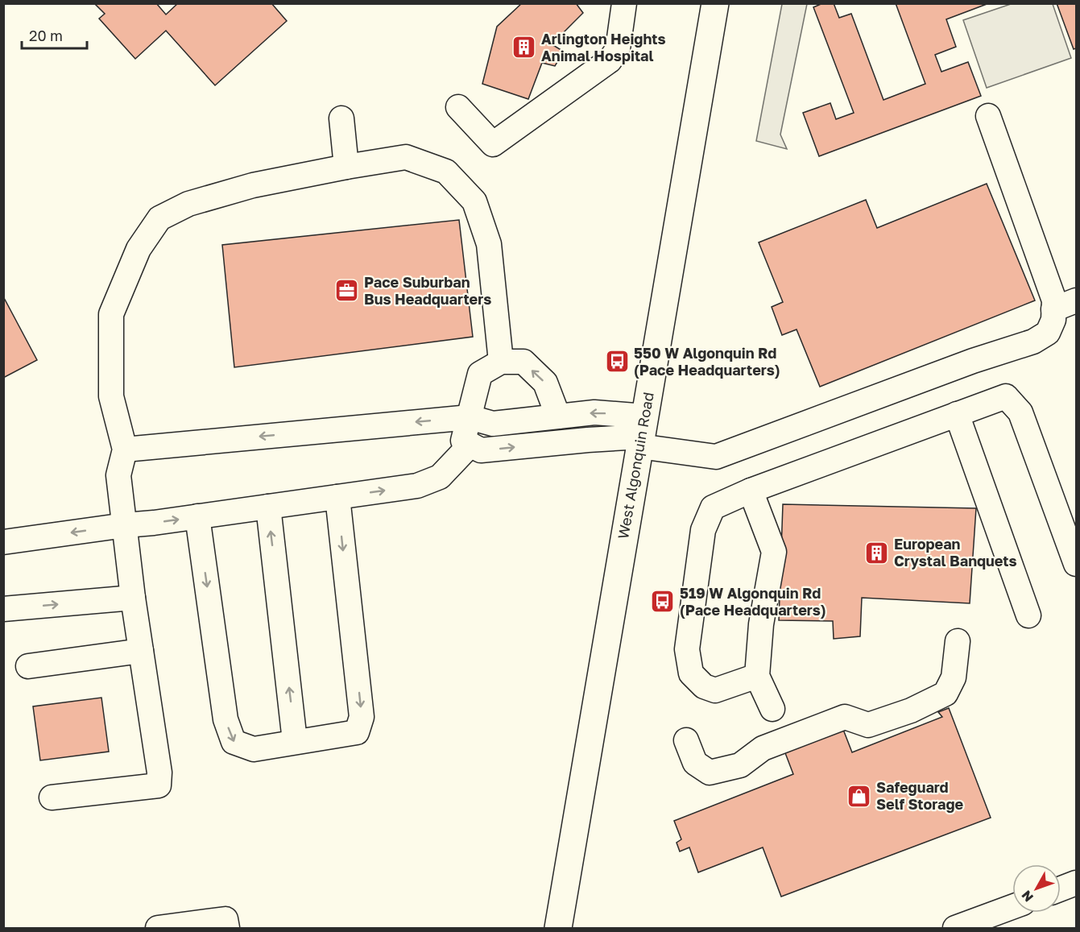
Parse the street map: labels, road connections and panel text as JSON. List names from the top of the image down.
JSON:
{
  "streets": {
    "main road": ["West Algonquin Road"]
  },
  "places": {
    "building": ["Arlington Heights Animal Hospital", "European Crystal Banquets"],
    "office": ["Pace Suburban Bus Headquarters"],
    "bus stop": ["550 W Algonquin Rd (Pace Headquarters)", "519 W Algonquin Rd (Pace Headquarters)"],
    "shop": ["Safeguard Self Storage"]
  },
  "scale_bar": "20 m",
  "north": "bottom left"
}
